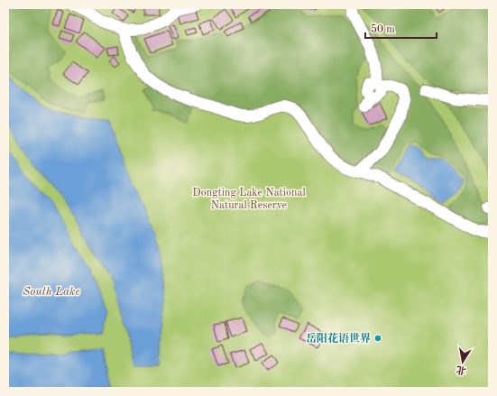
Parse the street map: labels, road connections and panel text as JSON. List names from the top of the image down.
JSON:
{
  "water": ["South Lake"],
  "parks": ["Dongting Lake National Natural Reserve"],
  "places": ["岳阳花语世界"],
  "scale_bar": "50 m",
  "north": "bottom"
}
